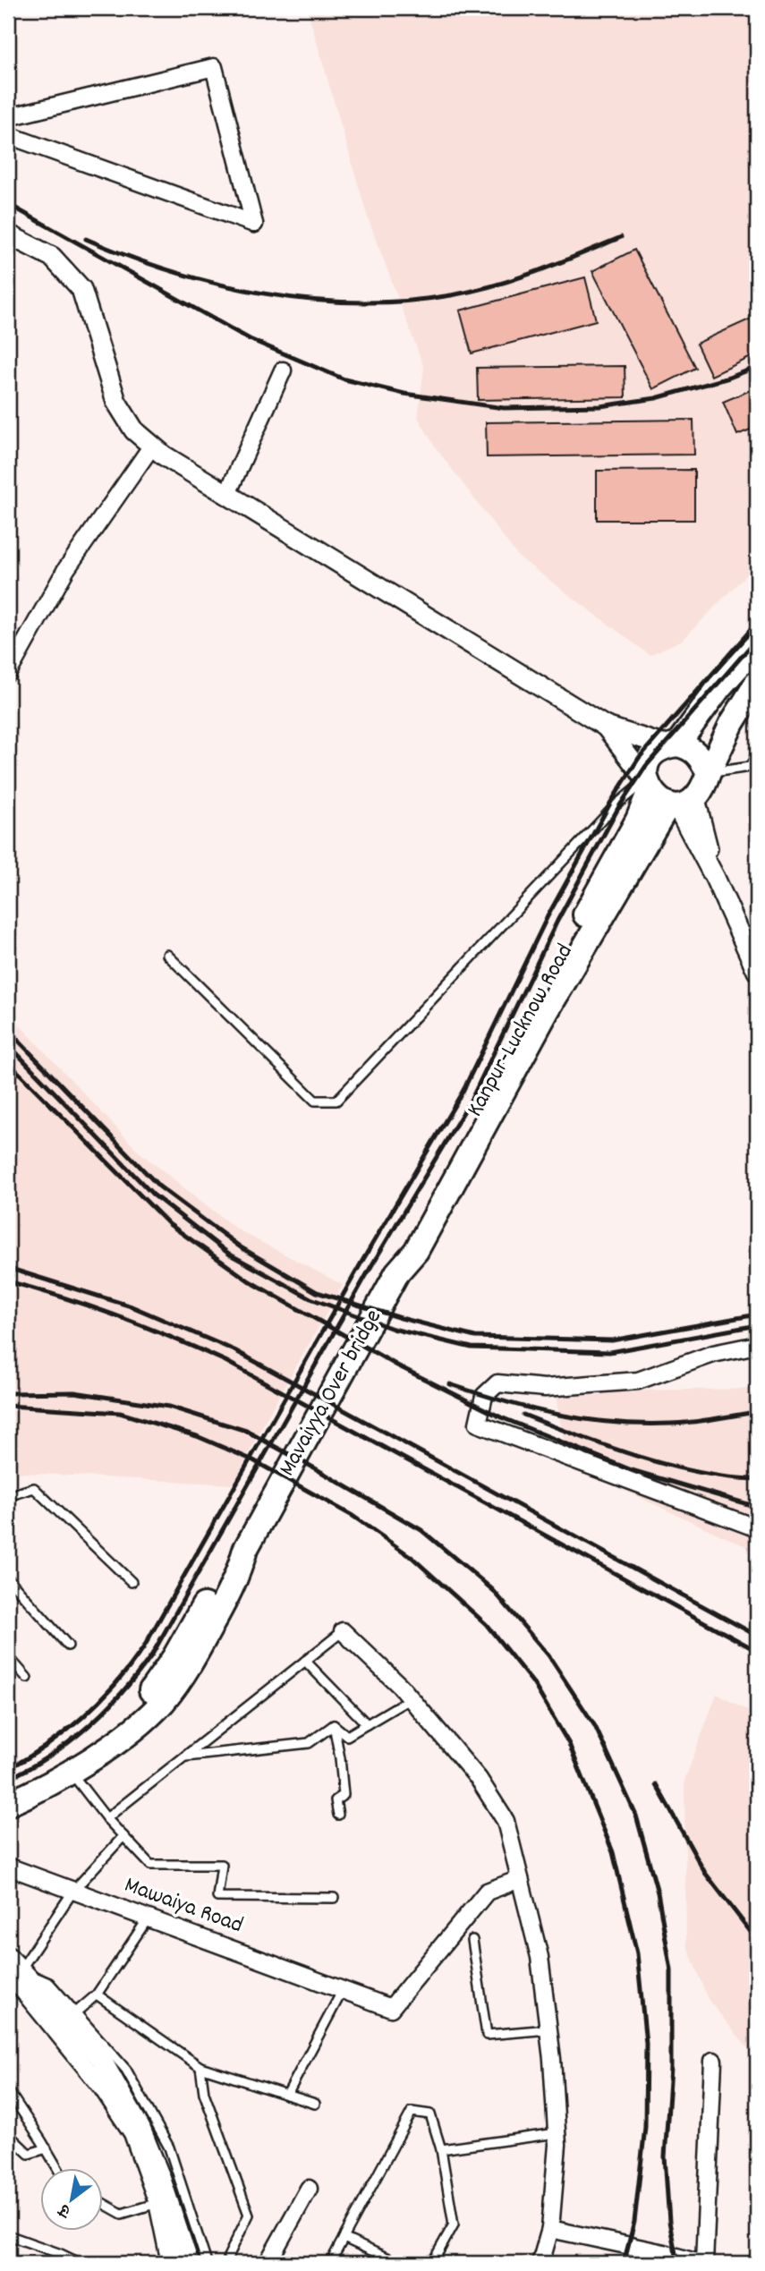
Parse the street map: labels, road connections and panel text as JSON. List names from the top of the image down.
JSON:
{
  "streets": {
    "main road": ["Kanpur-Lucknow Road", "Mavaiyya Over bridge"],
    "street": ["Mawaiya Road"]
  },
  "crossings": [
    ["Kanpur-Lucknow Road", "Mavaiyya Over bridge"]
  ],
  "north": "bottom left"
}
